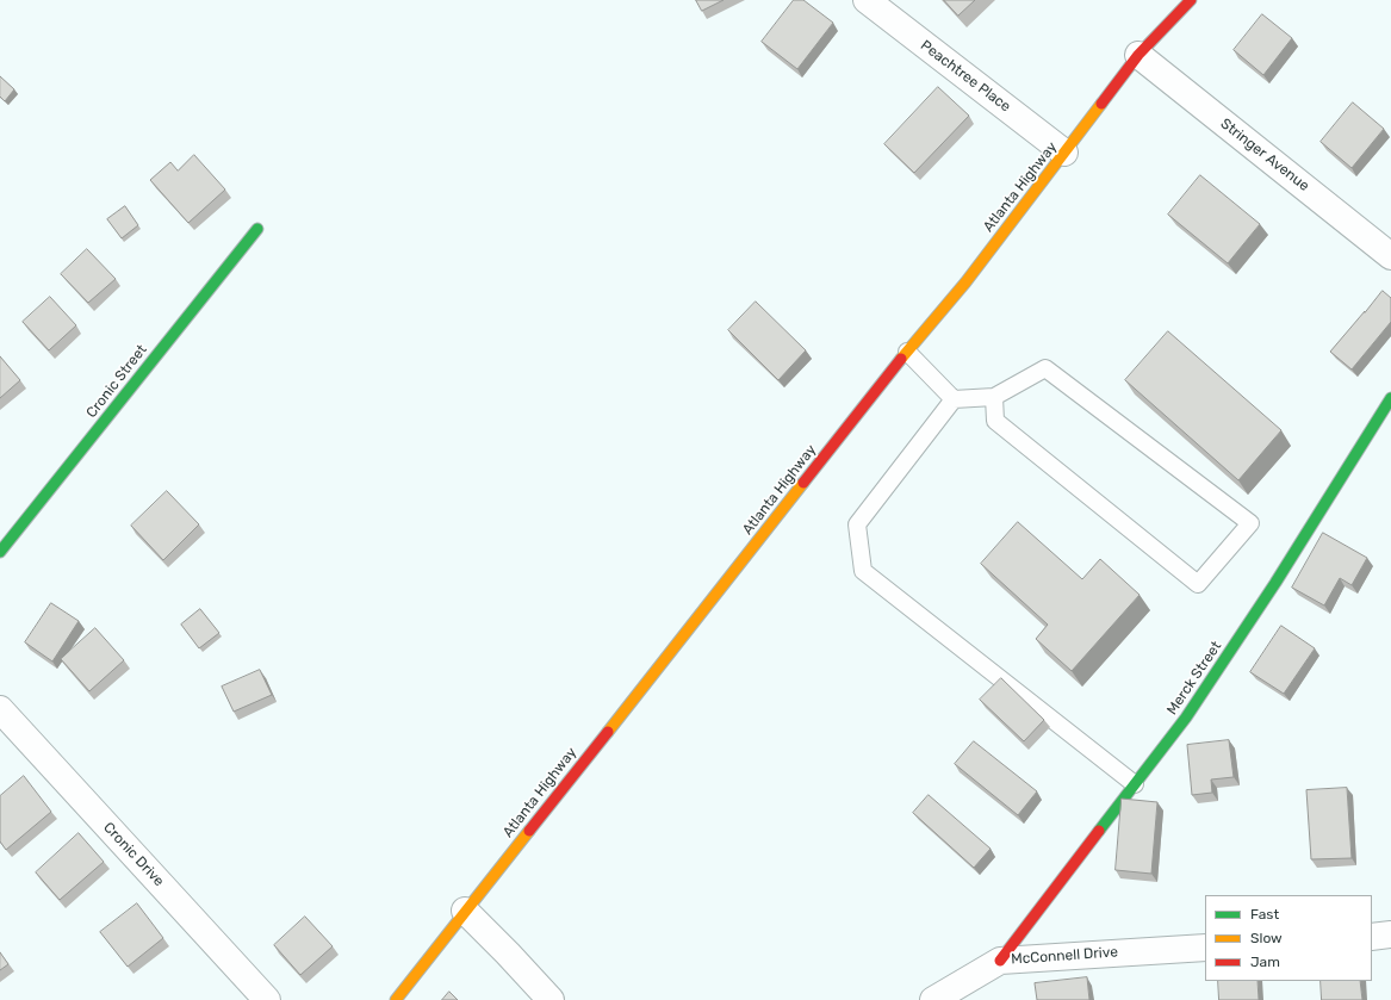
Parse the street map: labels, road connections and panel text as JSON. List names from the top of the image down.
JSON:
{
  "streets": {
    "main road": ["Atlanta Highway", "Cronic Street", "Merck Street"],
    "street": [
      "Peachtree Place",
      "Stringer Avenue",
      "Cronic Drive",
      "McConnell Drive"
    ]
  },
  "crossings": [
    ["Peachtree Place", "Atlanta Highway"],
    ["Stringer Avenue", "Atlanta Highway"],
    ["Merck Street", "McConnell Drive"]
  ],
  "legend": ["Fast", "Slow", "Jam"]
}
